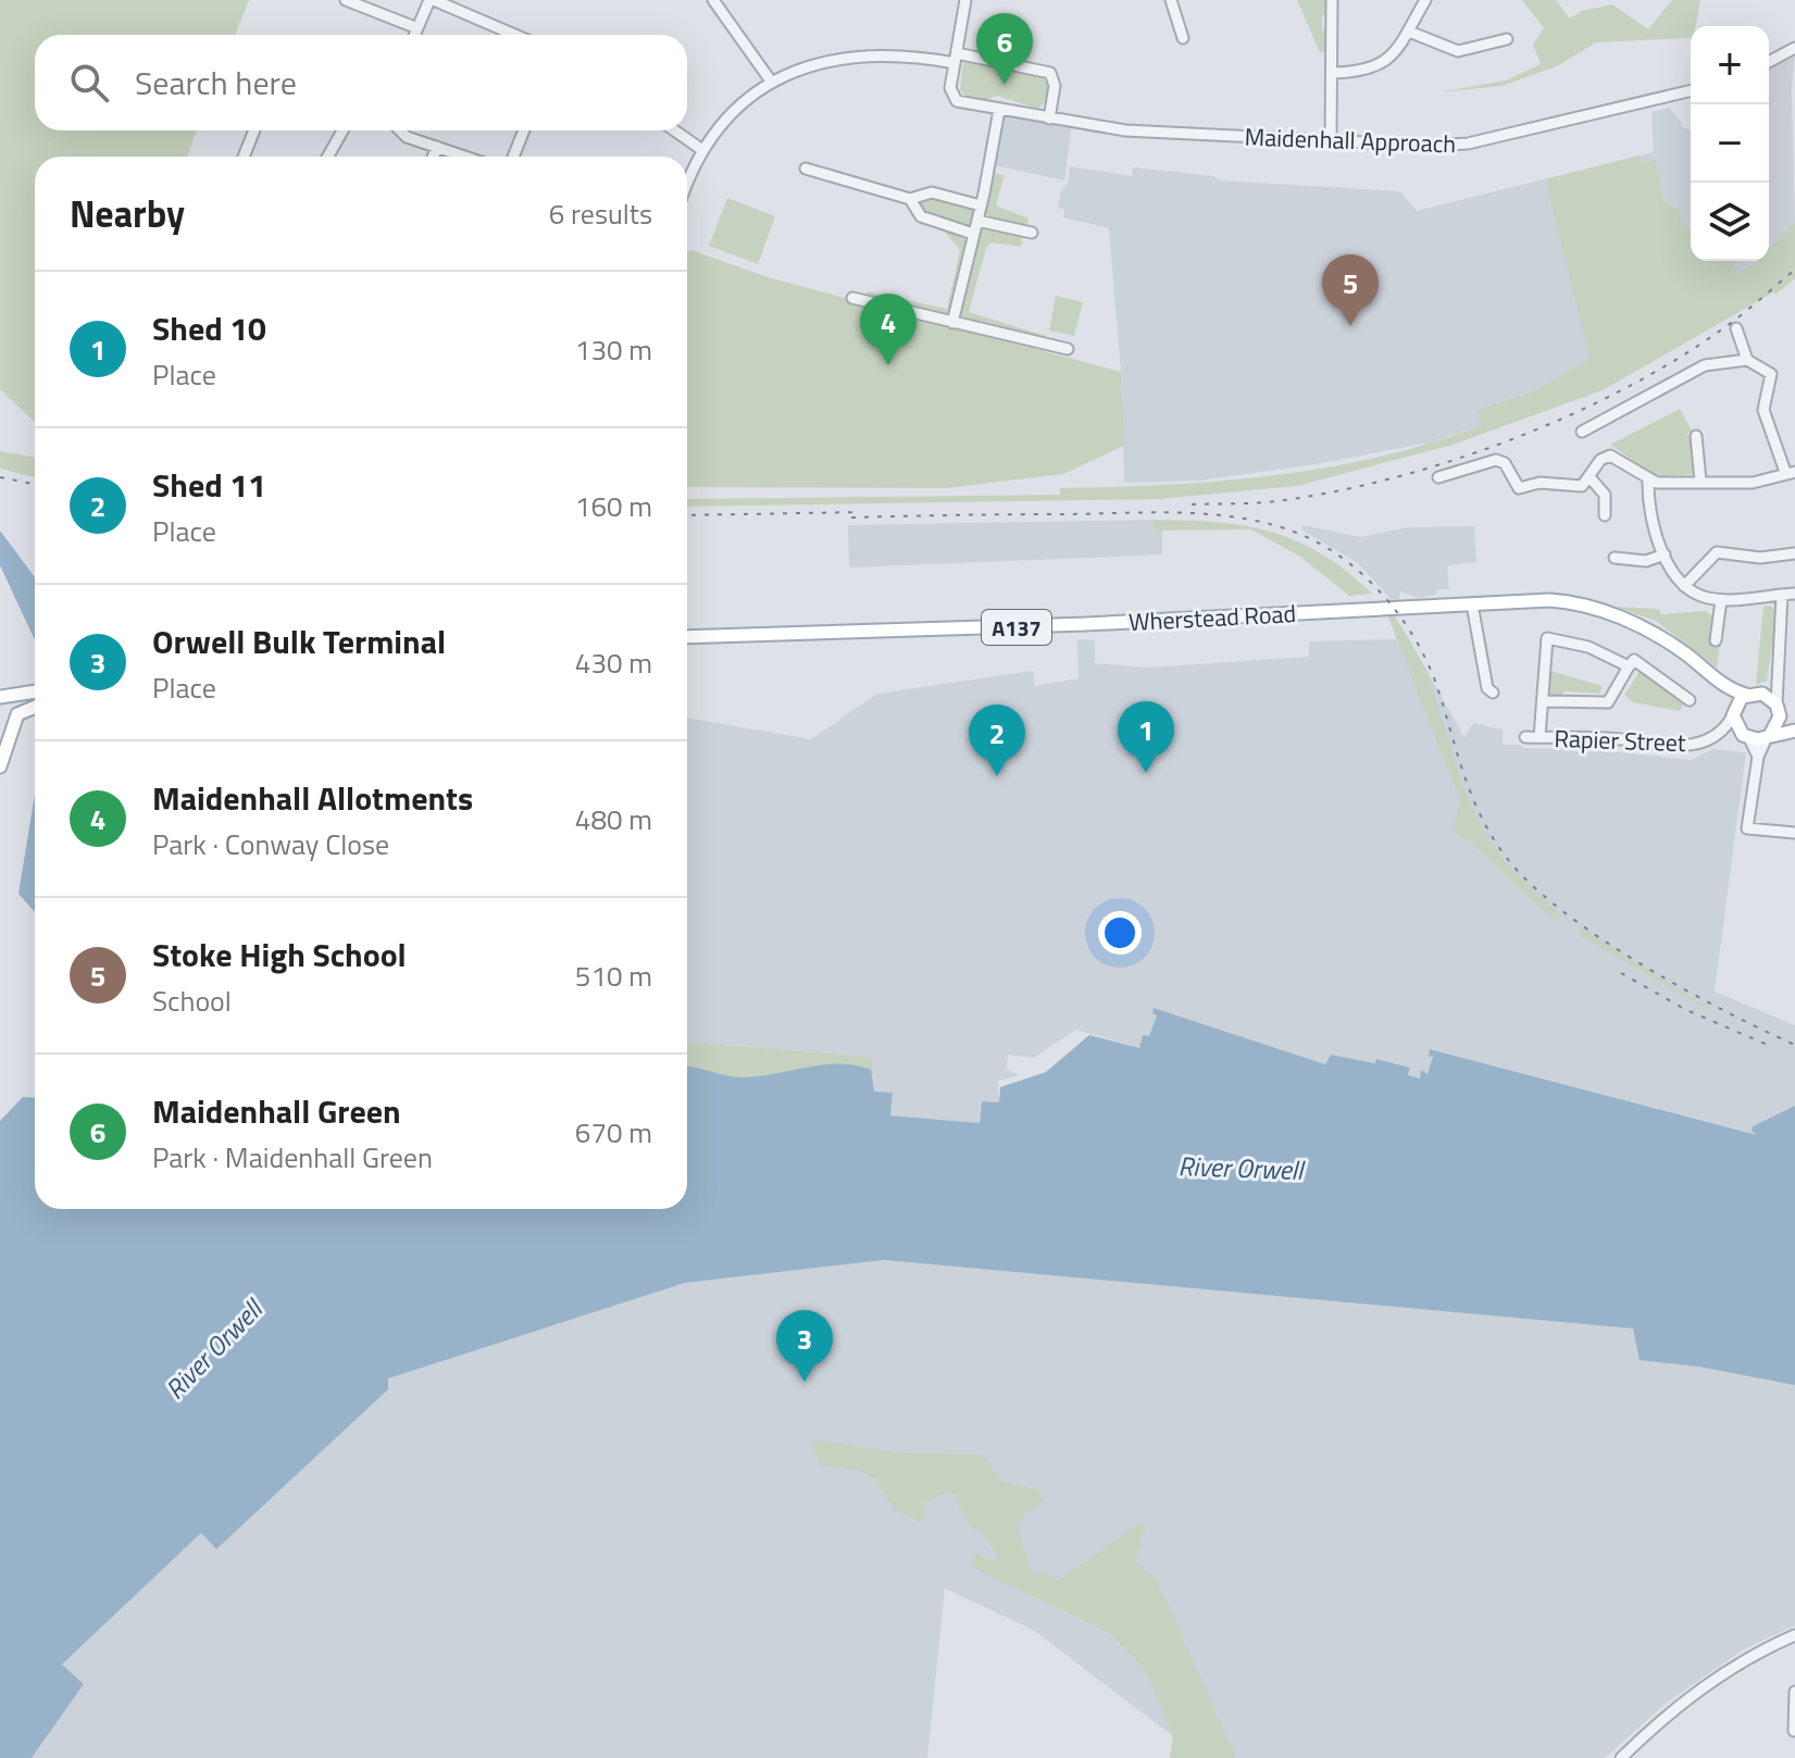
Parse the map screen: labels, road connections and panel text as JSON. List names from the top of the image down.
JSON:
{
  "streets": {
    "main road": ["Wherstead Road", "A137"],
    "street": ["Maidenhall Approach", "Rapier Street"]
  },
  "crossings": [
    ["Wherstead Road", "A137"],
    ["Wherstead Road", "Rapier Street"],
    ["A137", "Rapier Street"]
  ],
  "water": ["River Orwell"],
  "page": {
    "pins": [
      "6",
      "5",
      "4",
      "1",
      "2",
      "3"
    ],
    "map_buttons": ["+", "−"],
    "search": "Search here",
    "heading": ["Nearby", "6 results"],
    "list": [
      {
        "mark": "1",
        "name": "Shed 10",
        "note": "Place",
        "value": "130 m"
      },
      {
        "mark": "2",
        "name": "Shed 11",
        "note": "Place",
        "value": "160 m"
      },
      {
        "mark": "3",
        "name": "Orwell Bulk Terminal",
        "note": "Place",
        "value": "430 m"
      },
      {
        "mark": "4",
        "name": "Maidenhall Allotments",
        "note": "Park · Conway Close",
        "value": "480 m"
      },
      {
        "mark": "5",
        "name": "Stoke High School",
        "note": "School",
        "value": "510 m"
      },
      {
        "mark": "6",
        "name": "Maidenhall Green",
        "note": "Park · Maidenhall Green",
        "value": "670 m"
      }
    ]
  }
}
